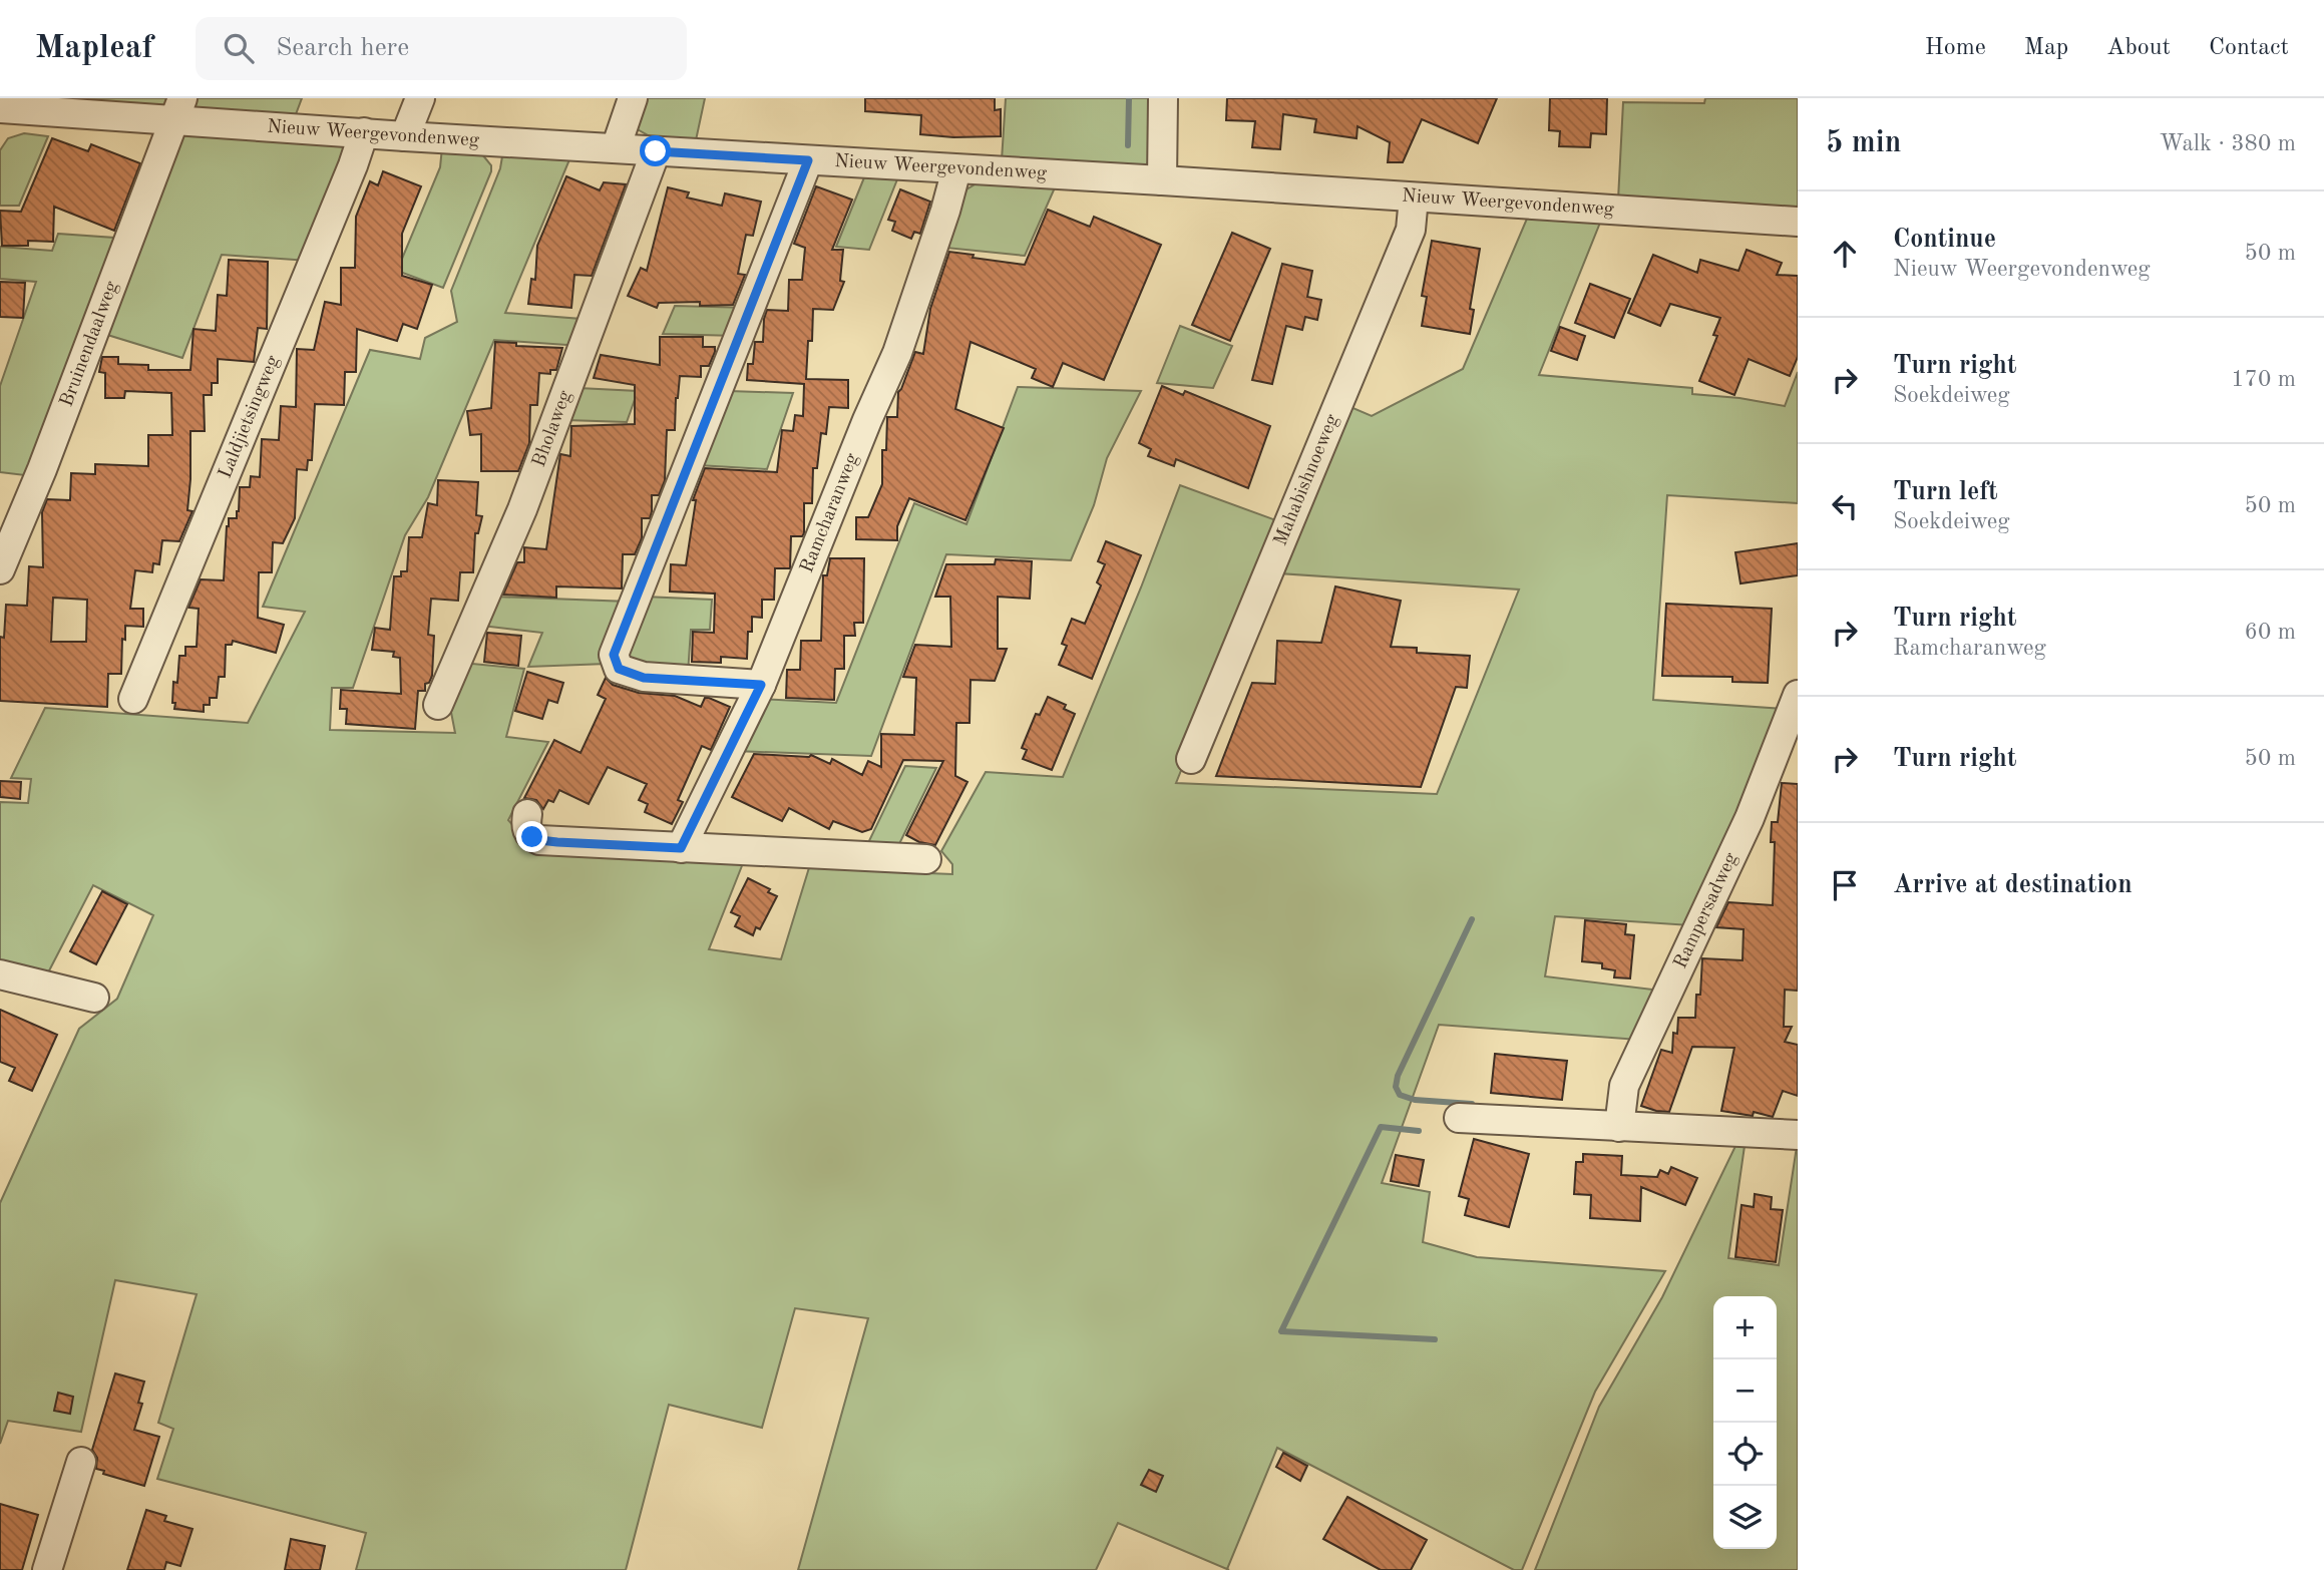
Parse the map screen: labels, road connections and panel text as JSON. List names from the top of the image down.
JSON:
{
  "streets": {
    "street": [
      "Nieuw Weergevondenweg",
      "Bruinendaalweg",
      "Laldjietsingweg",
      "Bholaweg",
      "Mahabishnoeweg",
      "Ramcharanweg",
      "Rampersadweg"
    ]
  },
  "crossings": [
    ["Nieuw Weergevondenweg", "Bruinendaalweg"],
    ["Nieuw Weergevondenweg", "Laldjietsingweg"],
    ["Nieuw Weergevondenweg", "Bholaweg"],
    ["Nieuw Weergevondenweg", "Mahabishnoeweg"],
    ["Nieuw Weergevondenweg", "Ramcharanweg"]
  ],
  "page": {
    "header": "Mapleaf",
    "search": "Search here",
    "nav": [
      "Home",
      "Map",
      "About",
      "Contact"
    ],
    "heading": ["5 min", "Walk · 380 m"],
    "list": [
      ["Continue", "Nieuw Weergevondenweg", "50 m"],
      ["Turn right", "Soekdeiweg", "170 m"],
      ["Turn left", "Soekdeiweg", "50 m"],
      ["Turn right", "Ramcharanweg", "60 m"],
      ["Turn right", "50 m"],
      "Arrive at destination"
    ],
    "map_buttons": ["+", "−"]
  }
}
